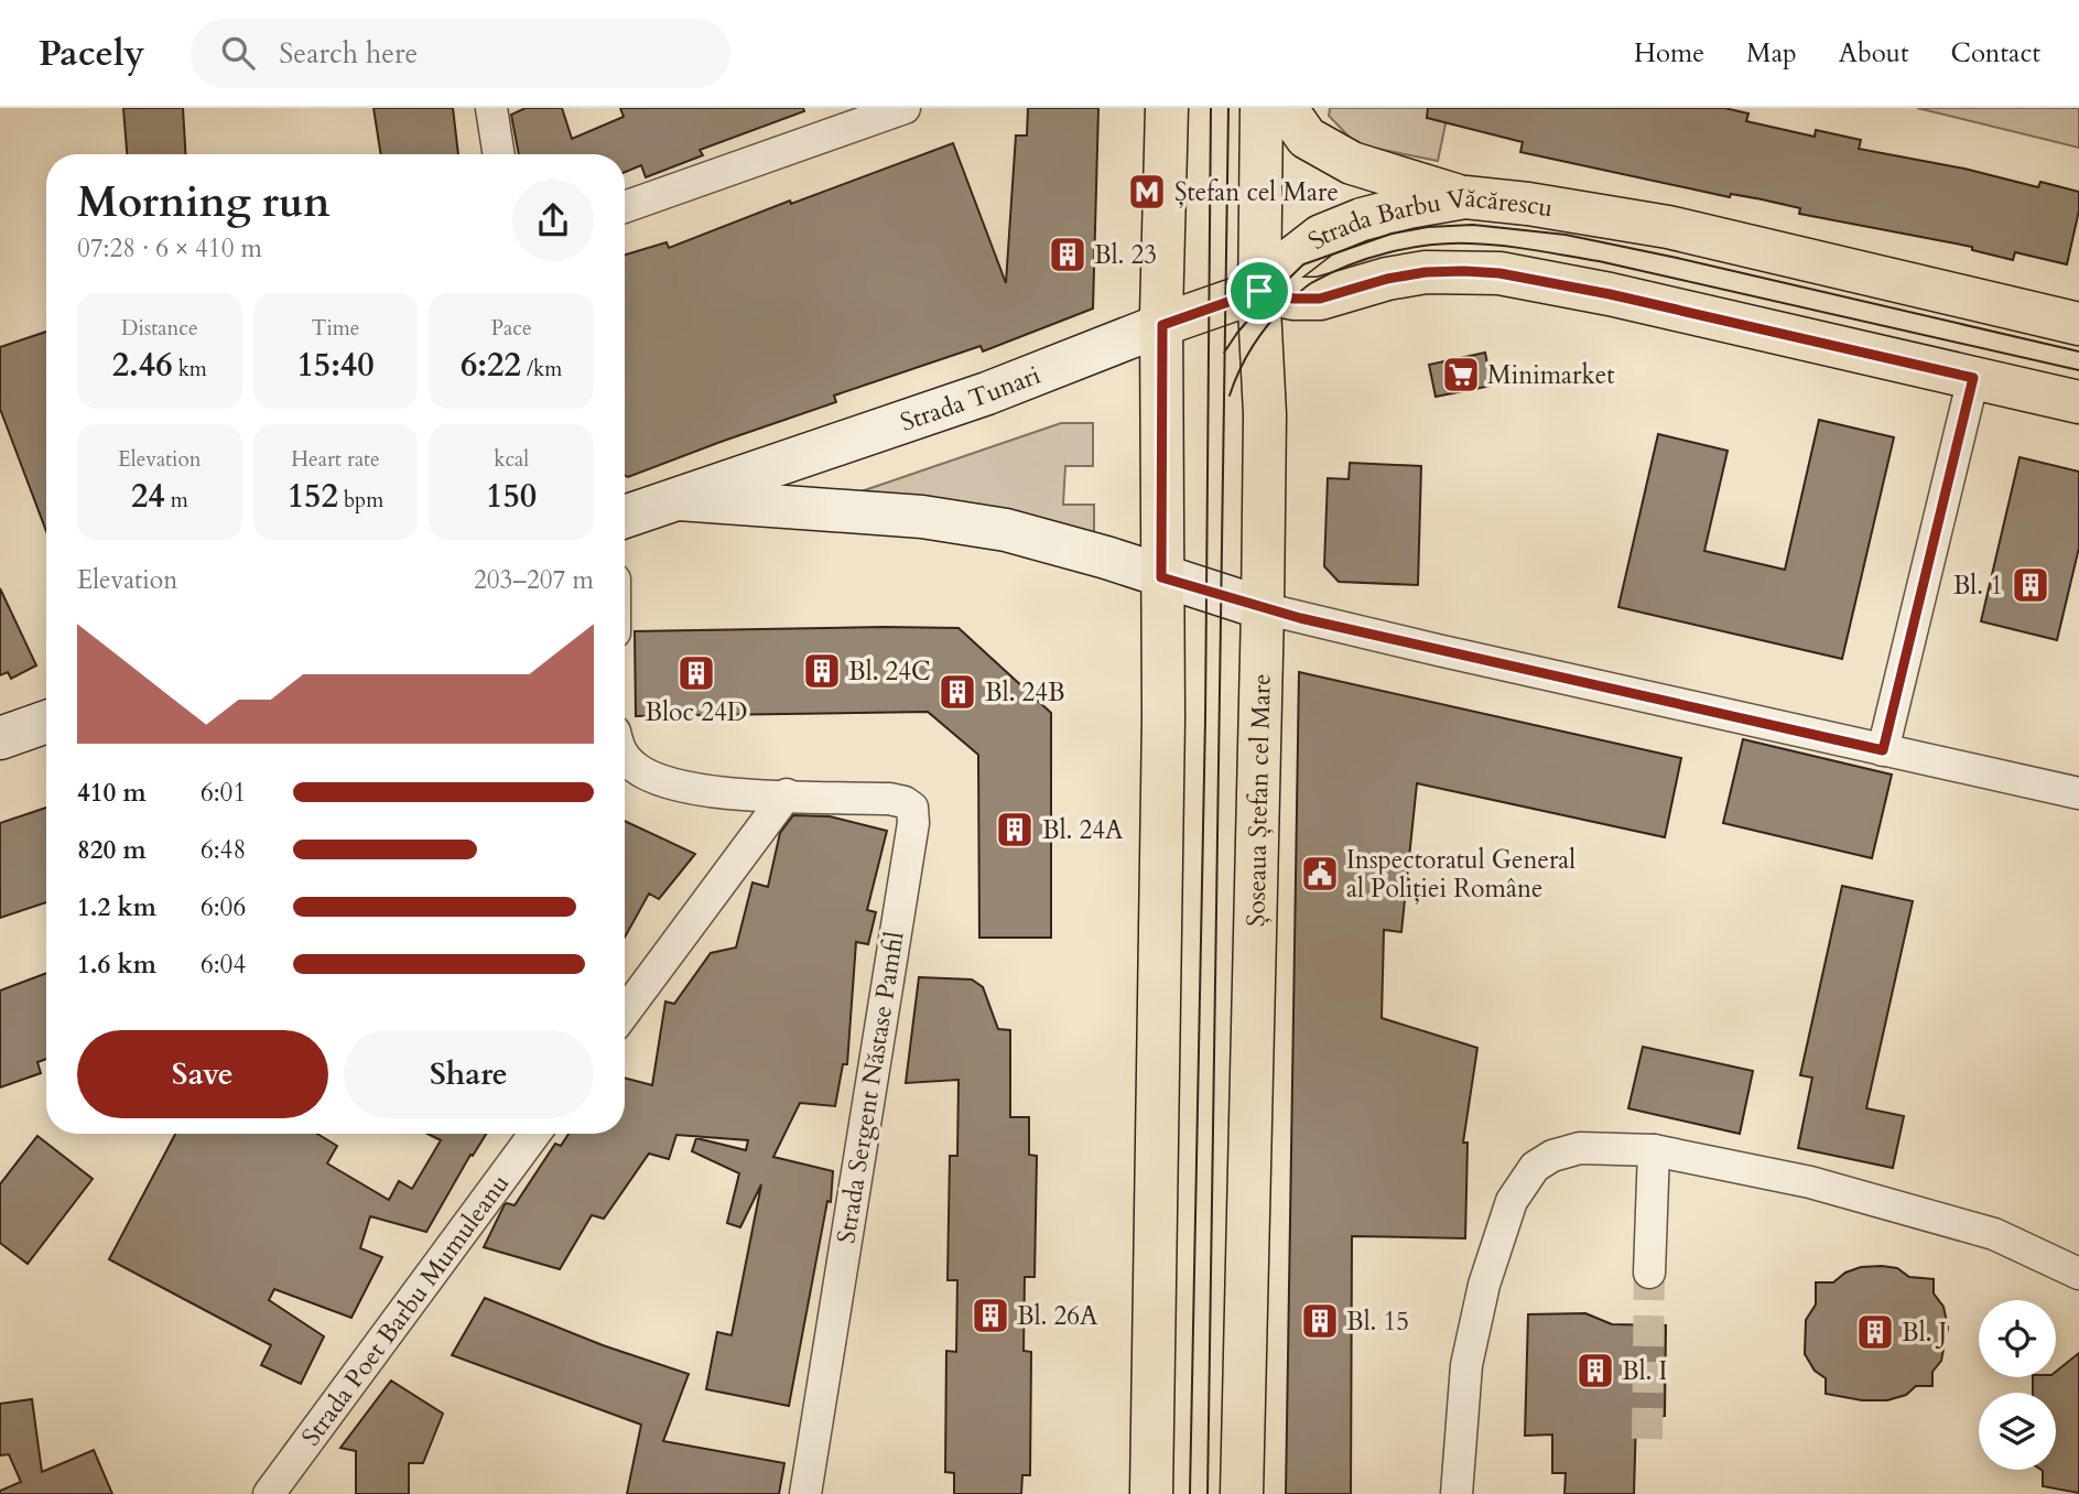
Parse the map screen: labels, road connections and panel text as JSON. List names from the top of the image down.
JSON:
{
  "streets": {
    "main road": ["Strada Barbu Văcărescu", "Strada Tunari", "Șoseaua Ștefan cel Mare"],
    "street": ["Strada Sergent Năstase Pamfil", "Strada Poet Barbu Mumuleanu"]
  },
  "crossings": [
    ["Strada Barbu Văcărescu", "Strada Tunari"],
    ["Strada Barbu Văcărescu", "Șoseaua Ștefan cel Mare"],
    ["Strada Tunari", "Șoseaua Ștefan cel Mare"]
  ],
  "places": {
    "metro station": ["Ștefan cel Mare"],
    "building": [
      "Bl. 23",
      "Bl. 1",
      "Bl. 24C",
      "Bloc 24D",
      "Bl. 24B",
      "Bl. 24A",
      "Bl. 26A",
      "Bl. 15",
      "Bl. J",
      "Bl. I"
    ],
    "supermarket": ["Minimarket"],
    "public building": ["Inspectoratul General al Poliției Române"]
  },
  "page": {
    "header": "Pacely",
    "search": "Search here",
    "nav": [
      "Home",
      "Map",
      "About",
      "Contact"
    ],
    "heading": ["Morning run", "07:28 · 6 × 410 m"],
    "stats": [
      ["Distance", "2.46 km"],
      ["Time", "15:40"],
      ["Pace", "6:22 /km"],
      ["Elevation", "24 m"],
      ["Heart rate", "152 bpm"],
      ["kcal", "150"]
    ],
    "chart": ["Elevation", "203–207 m"],
    "list": [
      {
        "name": "410 m",
        "note": "6:01"
      },
      {
        "name": "820 m",
        "note": "6:48"
      },
      {
        "name": "1.2 km",
        "note": "6:06"
      },
      {
        "name": "1.6 km",
        "note": "6:04"
      }
    ],
    "buttons": ["Save", "Share"]
  }
}
